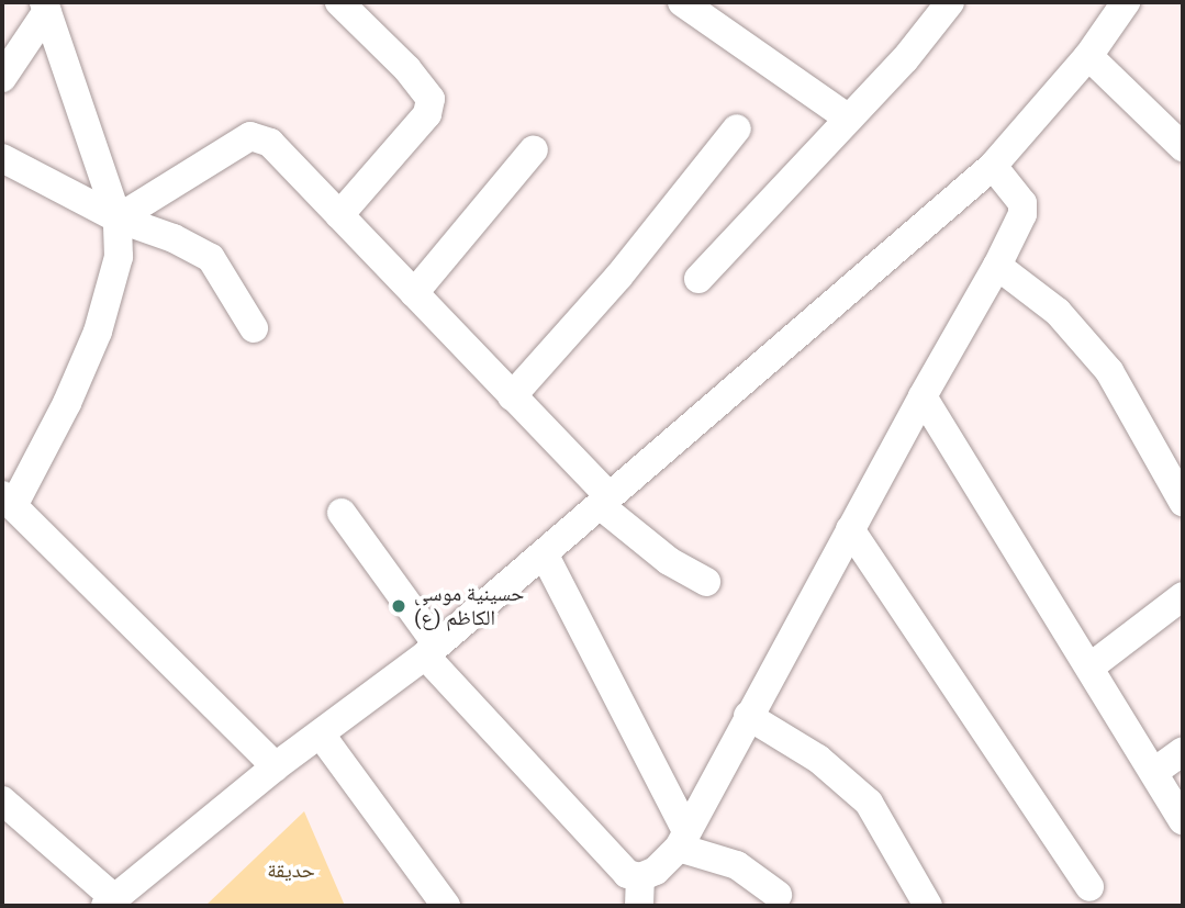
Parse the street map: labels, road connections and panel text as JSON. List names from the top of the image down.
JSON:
{
  "parks": ["حديقة"],
  "places": ["حسينية موسى الكاظم (ع)"]
}
